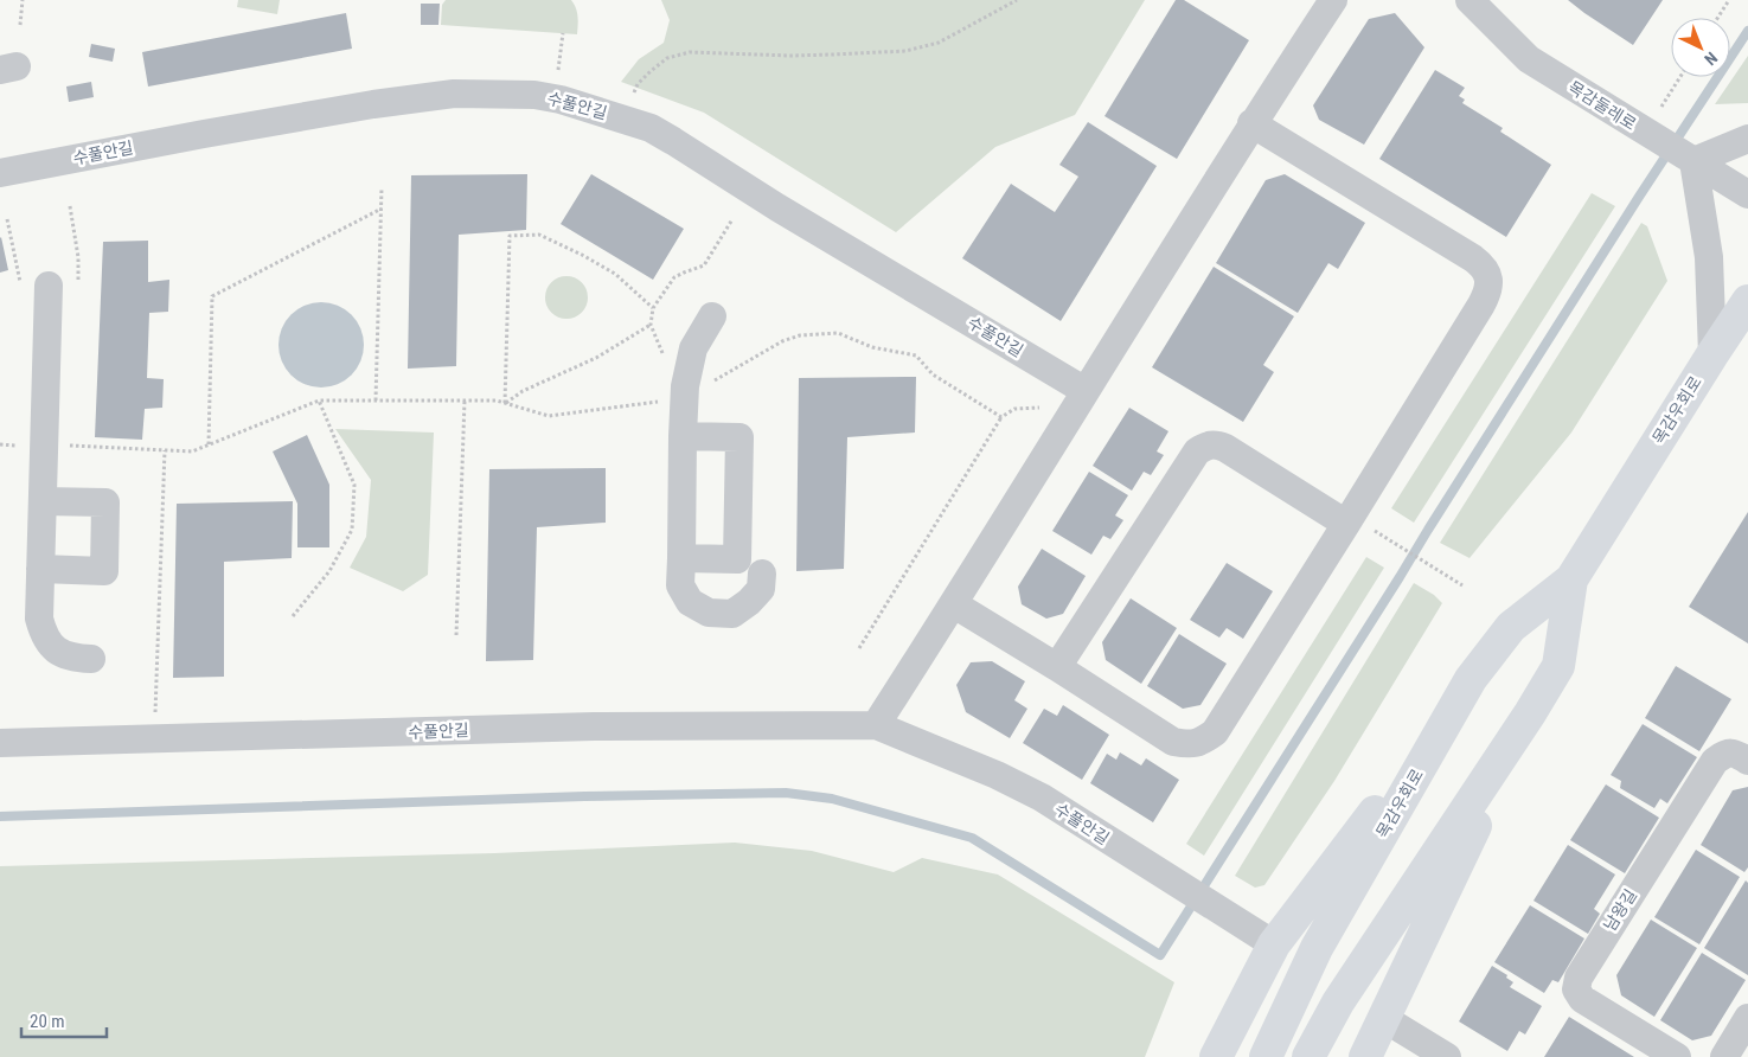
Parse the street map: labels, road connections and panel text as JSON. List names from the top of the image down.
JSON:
{
  "streets": {
    "main road": ["목감우회로"],
    "street": ["수풀안길", "목감둘레로", "남왕길"]
  },
  "scale_bar": "20 m",
  "north": "bottom right"
}
